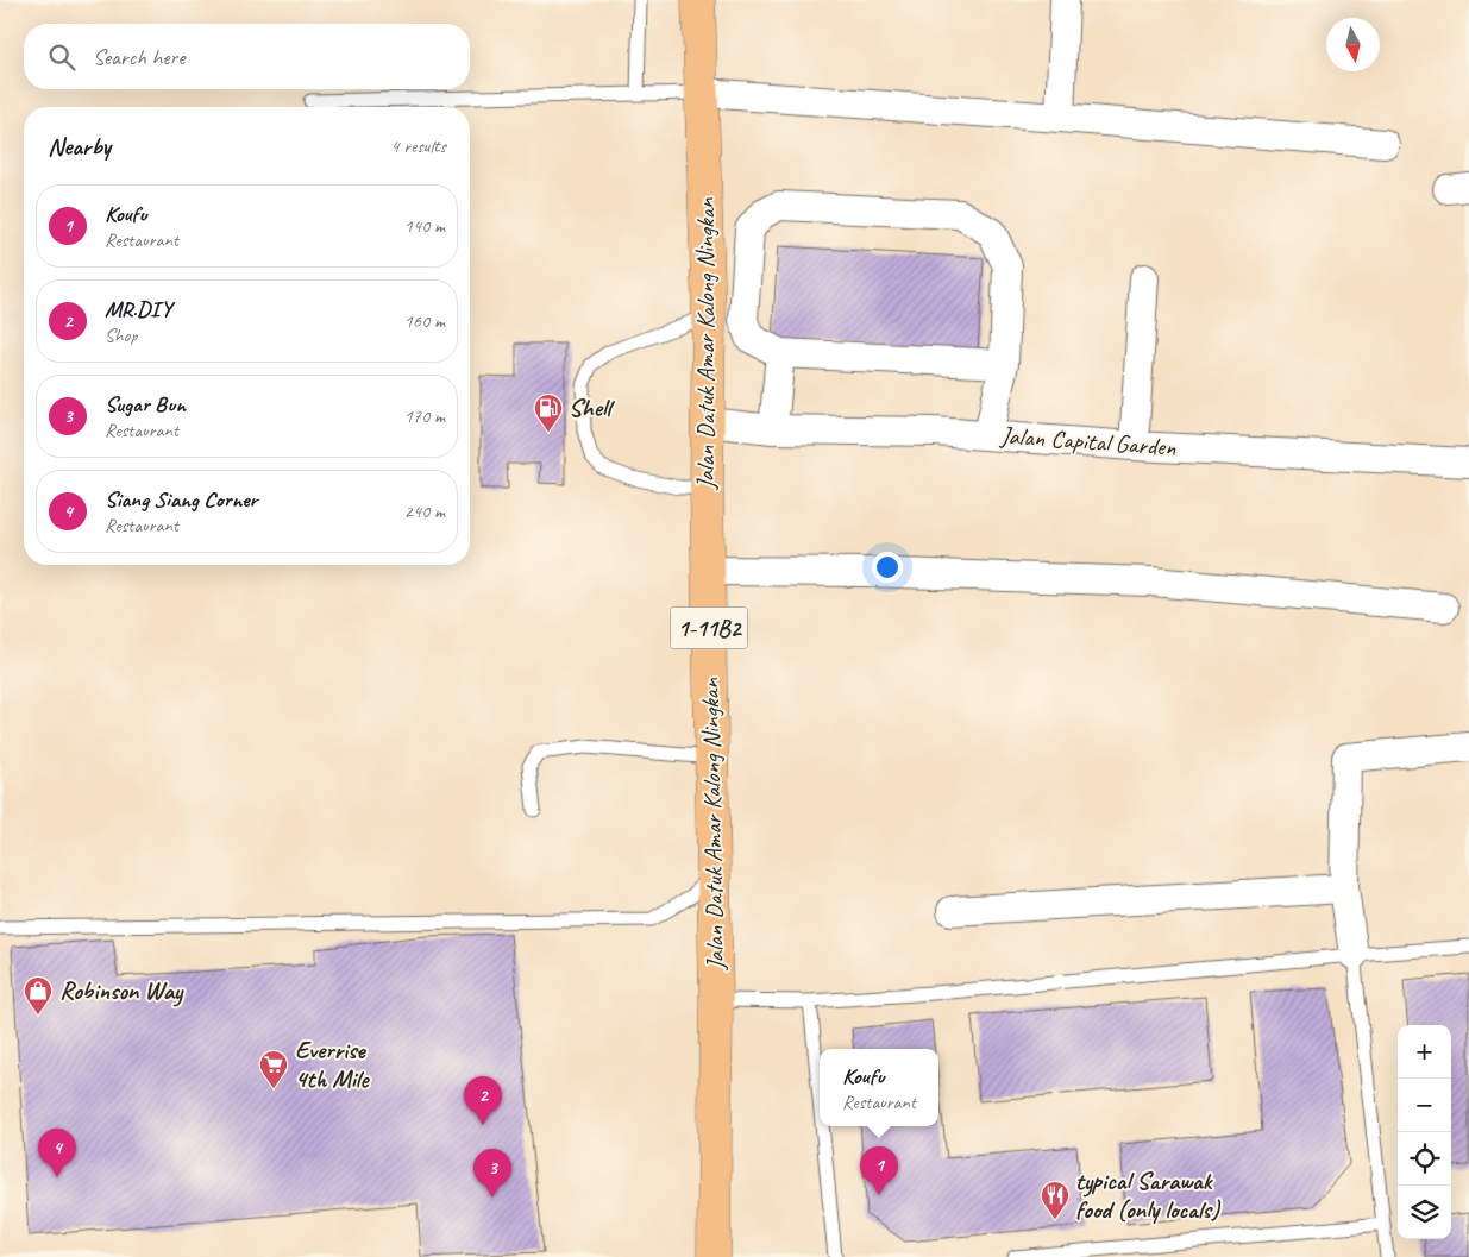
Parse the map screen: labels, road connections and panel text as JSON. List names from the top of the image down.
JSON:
{
  "streets": {
    "highway": ["Jalan Datuk Amar Kalong Ningkan", "1-11B2"],
    "street": ["Jalan Capital Garden"]
  },
  "crossings": [
    ["Jalan Datuk Amar Kalong Ningkan", "Jalan Capital Garden"]
  ],
  "places": {
    "fuel station": ["Shell"],
    "shop": ["Robinson Way"],
    "supermarket": ["Everrise 4th Mile"],
    "restaurant": ["typical Sarawak food (only locals)"]
  },
  "north": "bottom",
  "page": {
    "search": "Search here",
    "heading": ["Nearby", "4 results"],
    "list": [
      {
        "mark": "1",
        "name": "Koufu",
        "note": "Restaurant",
        "value": "140 m"
      },
      {
        "mark": "2",
        "name": "MR.DIY",
        "note": "Shop",
        "value": "160 m"
      },
      {
        "mark": "3",
        "name": "Sugar Bun",
        "note": "Restaurant",
        "value": "170 m"
      },
      {
        "mark": "4",
        "name": "Siang Siang Corner",
        "note": "Restaurant",
        "value": "240 m"
      }
    ],
    "map_buttons": ["+", "−"],
    "popup": ["Koufu", "Restaurant"],
    "pins": [
      "2",
      "4",
      "1",
      "3"
    ]
  }
}
